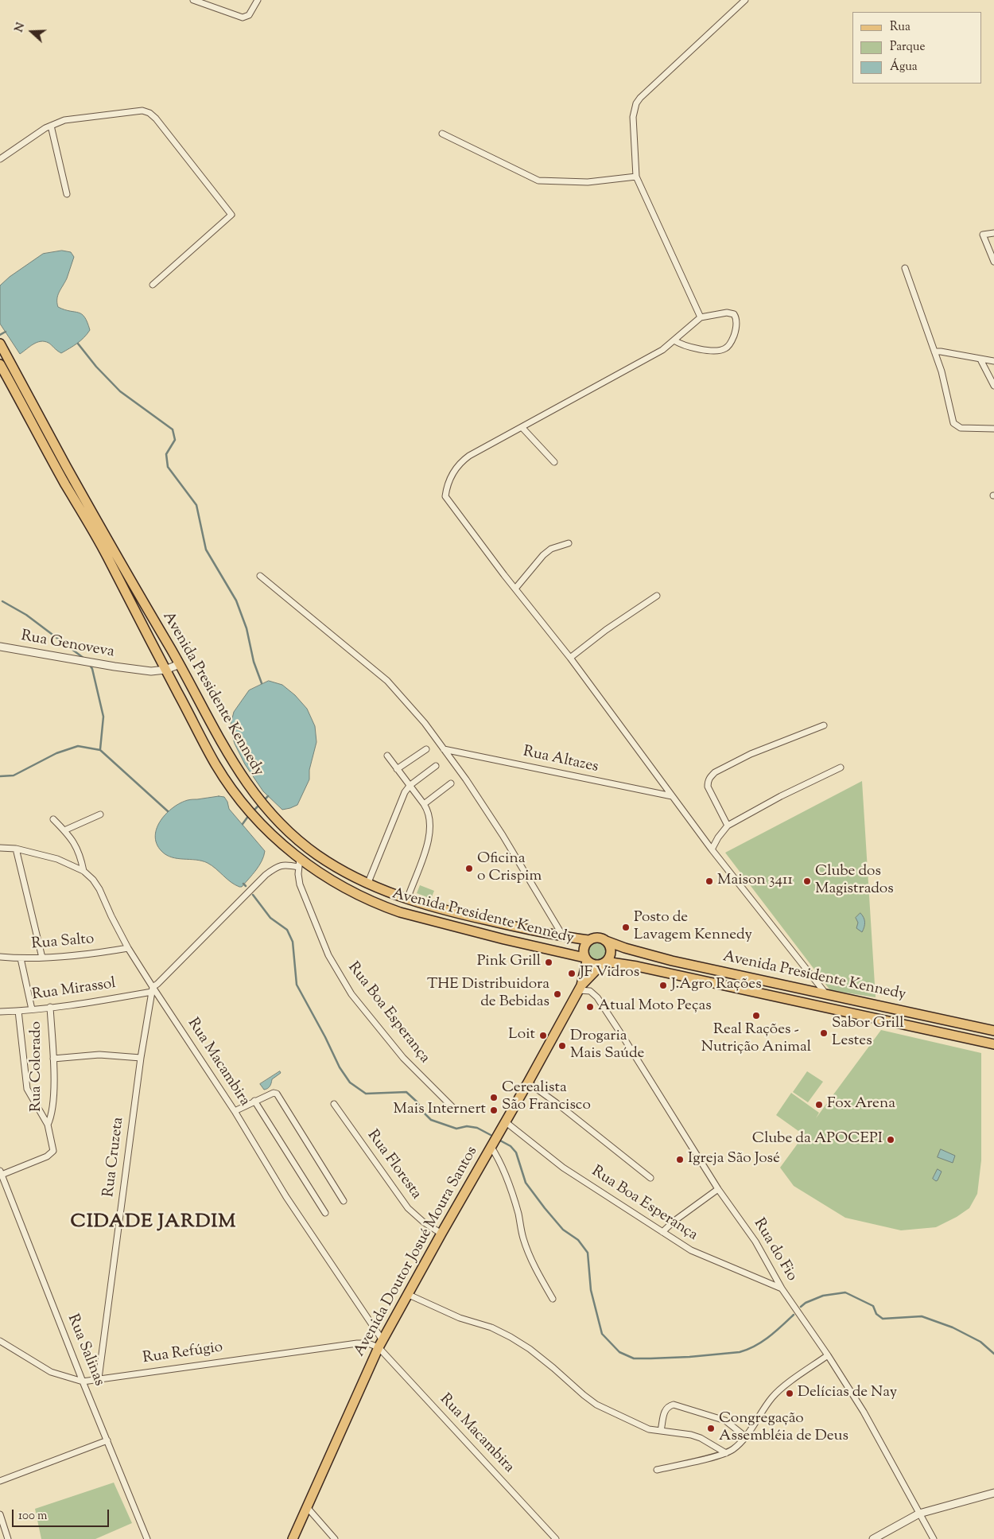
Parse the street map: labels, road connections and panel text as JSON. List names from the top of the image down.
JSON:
{
  "streets": {
    "main road": ["Avenida Presidente Kennedy", "Avenida Doutor Josué Moura Santos"],
    "street": [
      "Rua Genoveva",
      "Rua Altazes",
      "Rua Salto",
      "Rua Mirassol",
      "Rua Boa Esperança",
      "Rua Macambira",
      "Rua Colorado",
      "Rua Cruzeta",
      "Rua Floresta",
      "Rua do Fio",
      "Rua Salinas",
      "Rua Refúgio"
    ]
  },
  "crossings": [
    ["Rua Genoveva", "Avenida Presidente Kennedy"],
    ["Avenida Presidente Kennedy", "Rua Boa Esperança"],
    ["Rua Salto", "Rua Macambira"],
    ["Rua Mirassol", "Rua Macambira"],
    ["Rua Mirassol", "Rua Colorado"],
    ["Rua Mirassol", "Rua Cruzeta"],
    ["Rua Boa Esperança", "Rua do Fio"],
    ["Rua Boa Esperança", "Avenida Doutor Josué Moura Santos"],
    ["Rua Macambira", "Rua Cruzeta"],
    ["Rua Macambira", "Avenida Doutor Josué Moura Santos"],
    ["Rua Macambira", "Rua Refúgio"],
    ["Rua Cruzeta", "Rua Refúgio"],
    ["Rua Floresta", "Avenida Doutor Josué Moura Santos"],
    ["Rua do Fio", "Avenida Doutor Josué Moura Santos"],
    ["Avenida Doutor Josué Moura Santos", "Rua Refúgio"],
    ["Rua Salinas", "Rua Refúgio"]
  ],
  "districts": ["CIDADE JARDIM"],
  "places": [
    "Oficina o Crispim",
    "Maison 3411",
    "Clube dos Magistrados",
    "Posto de Lavagem Kennedy",
    "Pink Grill",
    "JF Vidros",
    "J.Agro Rações",
    "THE Distribuidora de Bebidas",
    "Atual Moto Peças",
    "Real Rações - Nutrição Animal",
    "Sabor Grill Lestes",
    "Loit",
    "Drogaria Mais Saúde",
    "Cerealista São Francisco",
    "Fox Arena",
    "Mais Internert",
    "Clube da APOCEPI",
    "Igreja São José",
    "Delícias de Nay",
    "Congregação Assembléia de Deus"
  ],
  "legend": ["Rua", "Parque", "Água"],
  "scale_bar": "100 m",
  "north": "left"
}
